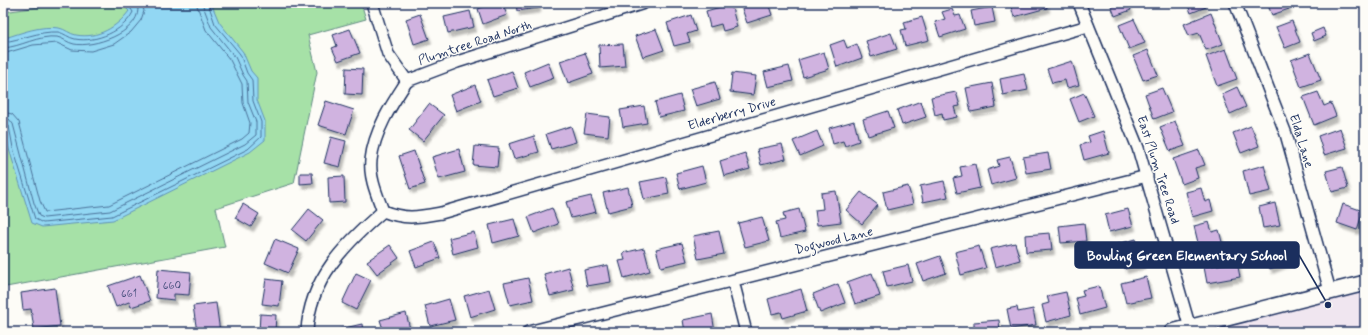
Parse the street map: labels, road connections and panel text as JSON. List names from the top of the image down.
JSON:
{
  "streets": {
    "street": [
      "Plumtree Road North",
      "Elderberry Drive",
      "Elda Lane",
      "East Plum Tree Road",
      "Dogwood Lane"
    ]
  },
  "crossings": [
    ["Elderberry Drive", "East Plum Tree Road"],
    ["East Plum Tree Road", "Dogwood Lane"]
  ],
  "places": ["Bowling Green Elementary School"],
  "house_numbers": ["660", "661"]
}
